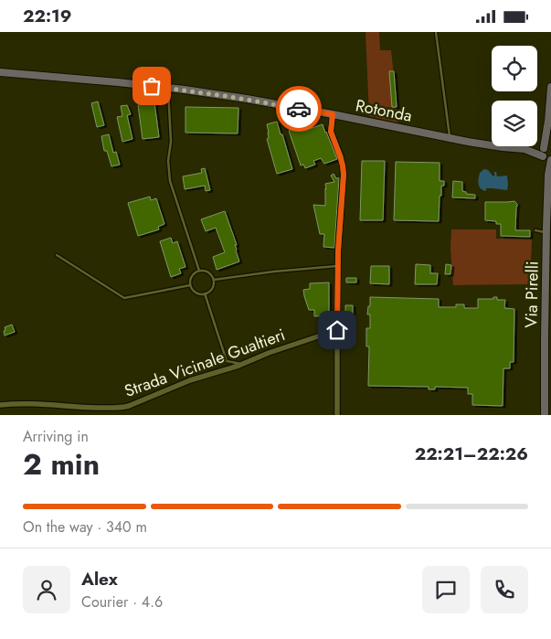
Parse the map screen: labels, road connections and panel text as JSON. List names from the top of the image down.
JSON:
{
  "streets": {
    "main road": ["Rotonda", "Via Pirelli"],
    "street": ["Strada Vicinale Gualtieri"]
  },
  "crossings": [
    ["Rotonda", "Via Pirelli"]
  ],
  "page": {
    "status": "22:19",
    "heading": ["2 min", "Arriving in", "22:21–22:26"],
    "panel": ["Alex", "Courier · 4.6"],
    "bar": "On the way · 340 m"
  }
}
